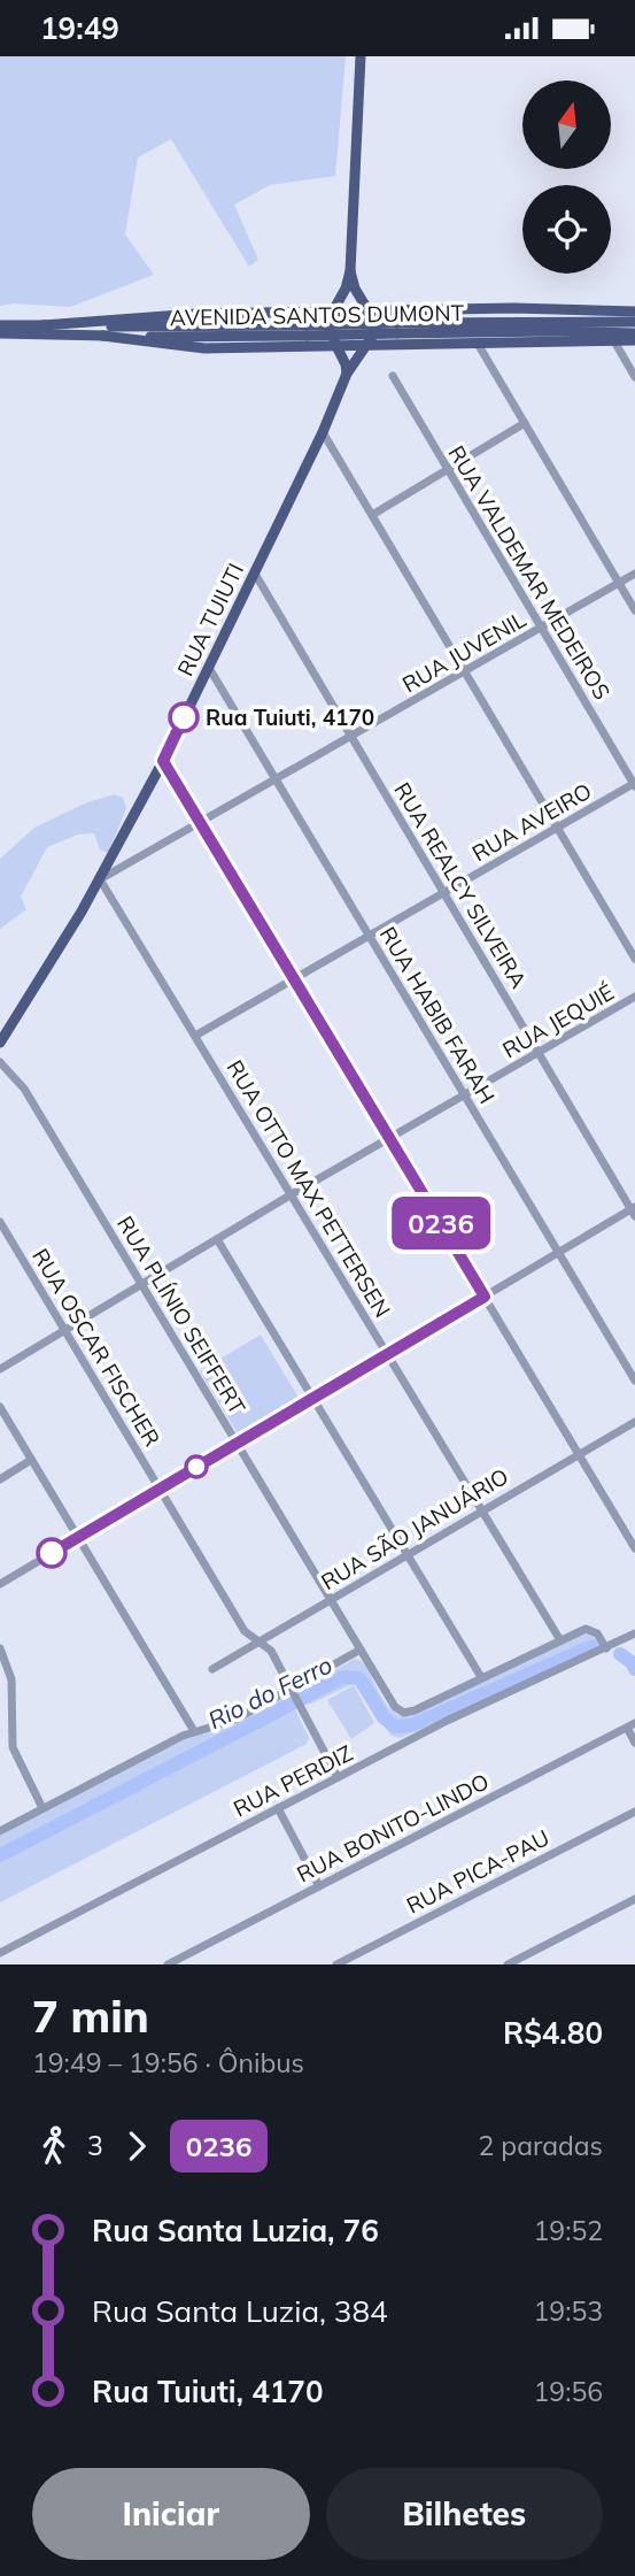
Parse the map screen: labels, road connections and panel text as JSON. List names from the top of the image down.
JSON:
{
  "streets": {
    "main road": ["AVENIDA SANTOS DUMONT", "RUA TUIUTI"],
    "street": [
      "RUA VALDEMAR MEDEIROS",
      "RUA JUVENIL",
      "RUA AVEIRO",
      "RUA REALCY SILVEIRA",
      "RUA HABIB FARAH",
      "RUA JEQUIÉ",
      "RUA OTTO MAX PETTERSEN",
      "RUA PLÍNIO SEIFFERT",
      "RUA OSCAR FISCHER",
      "RUA SÃO JANUÁRIO",
      "RUA PERDIZ",
      "RUA BONITO-LINDO",
      "RUA PICA-PAU"
    ]
  },
  "crossings": [
    ["RUA VALDEMAR MEDEIROS", "RUA JUVENIL"],
    ["RUA VALDEMAR MEDEIROS", "RUA AVEIRO"],
    ["RUA TUIUTI", "RUA JUVENIL"],
    ["RUA TUIUTI", "RUA REALCY SILVEIRA"],
    ["RUA TUIUTI", "RUA HABIB FARAH"],
    ["RUA TUIUTI", "RUA OTTO MAX PETTERSEN"],
    ["RUA JUVENIL", "RUA REALCY SILVEIRA"],
    ["RUA JUVENIL", "RUA HABIB FARAH"],
    ["RUA JUVENIL", "RUA OTTO MAX PETTERSEN"],
    ["RUA AVEIRO", "RUA REALCY SILVEIRA"],
    ["RUA AVEIRO", "RUA HABIB FARAH"],
    ["RUA AVEIRO", "RUA OTTO MAX PETTERSEN"],
    ["RUA REALCY SILVEIRA", "RUA JEQUIÉ"],
    ["RUA HABIB FARAH", "RUA JEQUIÉ"],
    ["RUA JEQUIÉ", "RUA OTTO MAX PETTERSEN"],
    ["RUA JEQUIÉ", "RUA PLÍNIO SEIFFERT"],
    ["RUA JEQUIÉ", "RUA OSCAR FISCHER"],
    ["RUA OTTO MAX PETTERSEN", "RUA SÃO JANUÁRIO"],
    ["RUA PLÍNIO SEIFFERT", "RUA SÃO JANUÁRIO"],
    ["RUA OSCAR FISCHER", "RUA SÃO JANUÁRIO"],
    ["RUA OSCAR FISCHER", "RUA PERDIZ"]
  ],
  "water": ["Rio do Ferro"],
  "places": ["Rua Tuiuti, 4170"],
  "lines": ["bus line 0236"],
  "north": "top",
  "page": {
    "status": "19:49",
    "on_map": "0236",
    "heading": ["7 min", "19:49 – 19:56 · Ônibus", "R$4.80"],
    "legs": ["3", "0236", "2 paradas"],
    "list": [
      {
        "name": "Rua Santa Luzia, 76",
        "value": "19:52"
      },
      {
        "name": "Rua Santa Luzia, 384",
        "value": "19:53"
      },
      {
        "name": "Rua Tuiuti, 4170",
        "value": "19:56"
      }
    ],
    "buttons": ["Iniciar", "Bilhetes"]
  }
}
